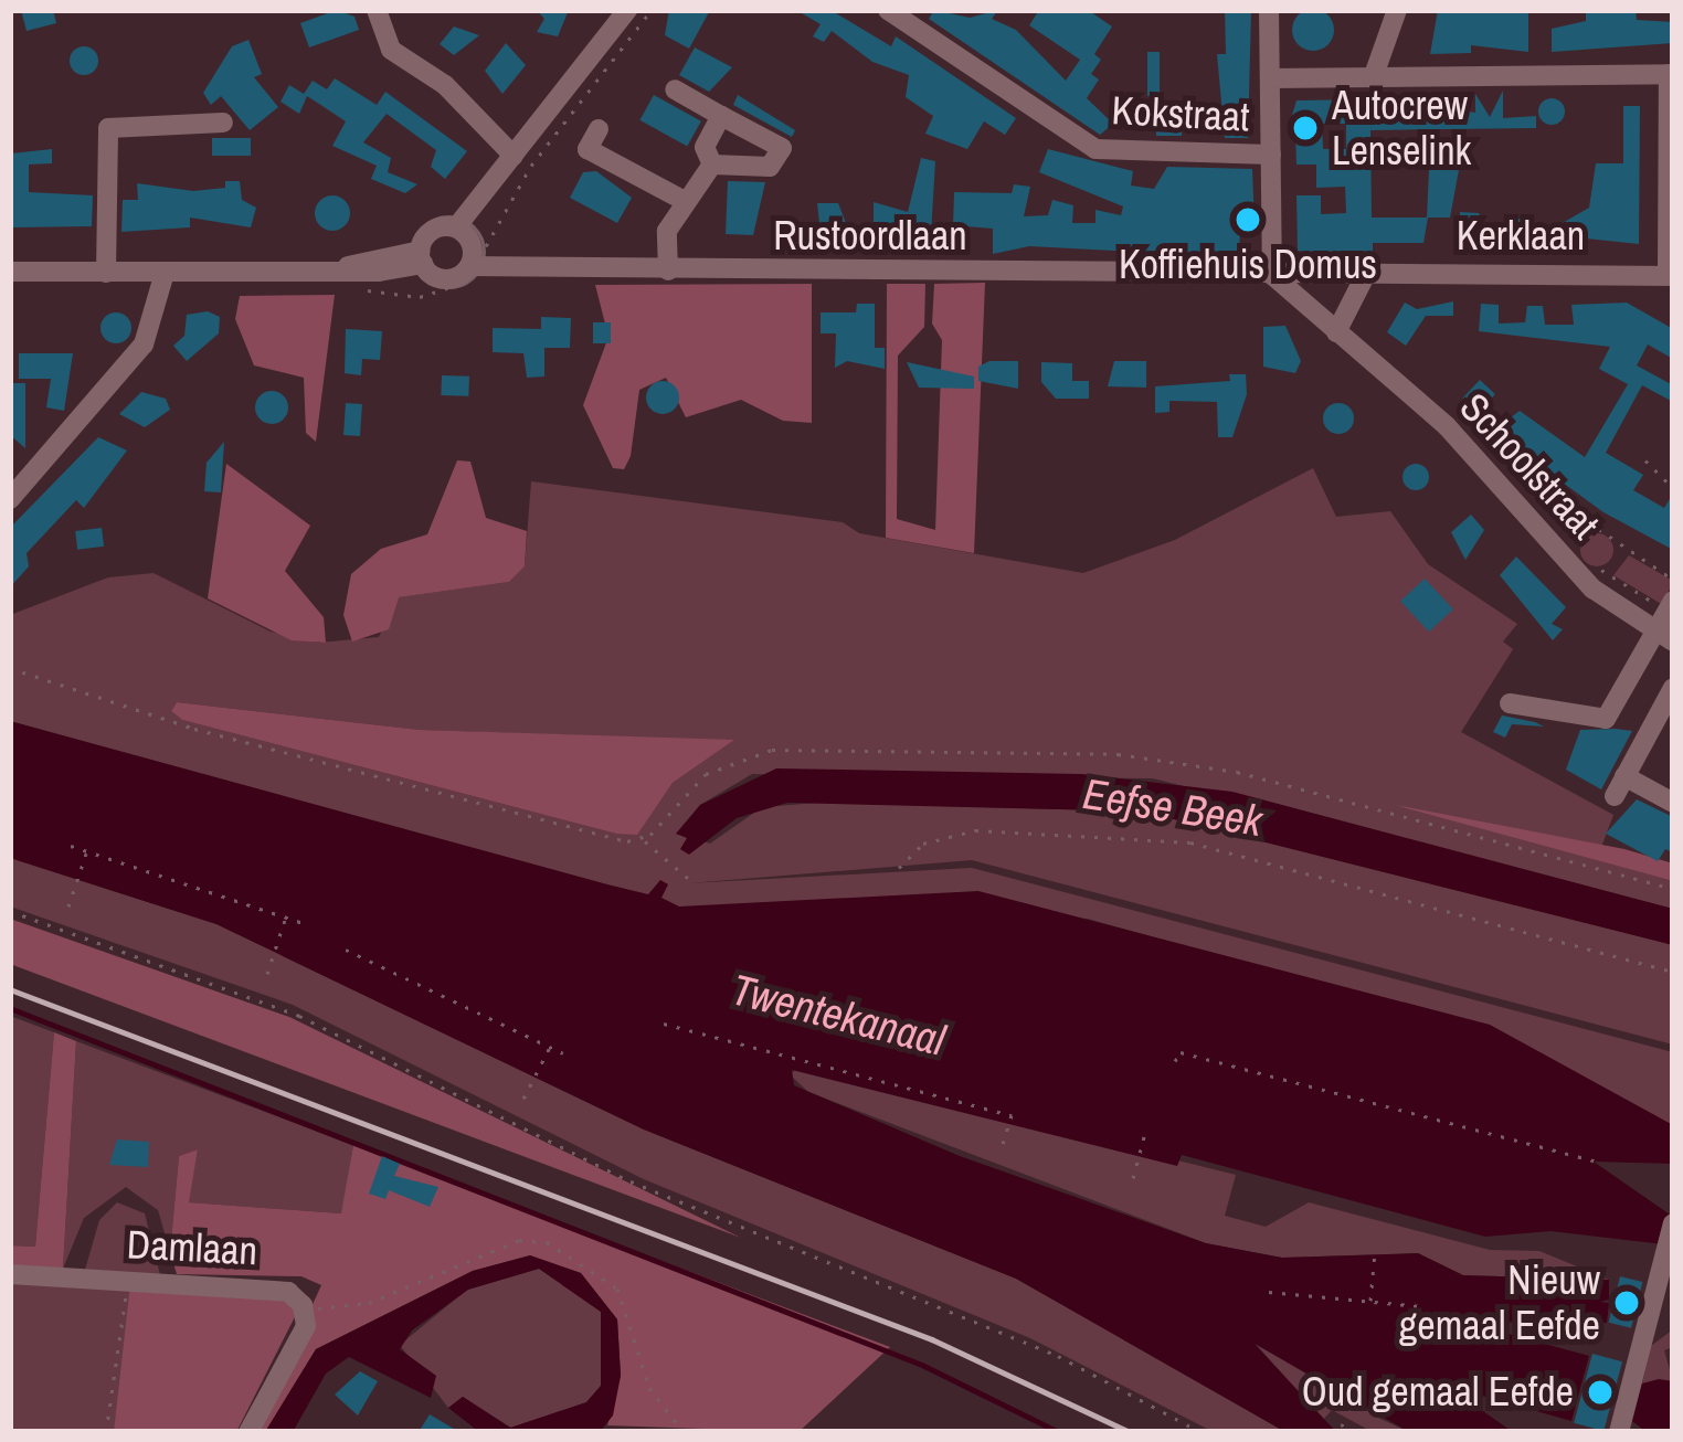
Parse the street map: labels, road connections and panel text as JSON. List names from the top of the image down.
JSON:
{
  "streets": {
    "street": [
      "Kokstraat",
      "Rustoordlaan",
      "Kerklaan",
      "Schoolstraat",
      "Damlaan"
    ]
  },
  "crossings": [
    ["Rustoordlaan", "Schoolstraat"]
  ],
  "water": ["Eefse Beek", "Twentekanaal"],
  "places": [
    "Autocrew Lenselink",
    "Koffiehuis Domus",
    "Nieuw gemaal Eefde",
    "Oud gemaal Eefde"
  ]
}
